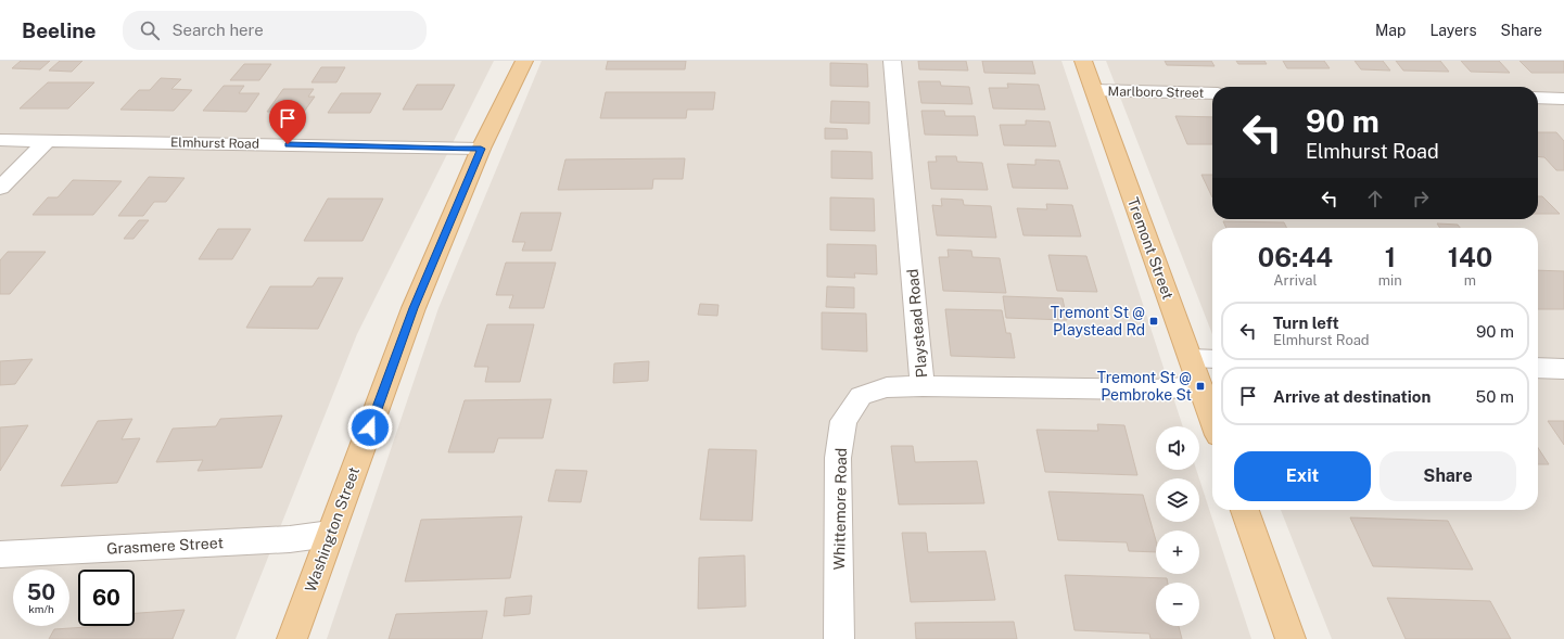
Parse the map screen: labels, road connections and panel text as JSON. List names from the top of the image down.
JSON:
{
  "streets": {
    "main road": ["Tremont Street", "Washington Street"],
    "street": [
      "Marlboro Street",
      "Elmhurst Road",
      "Playstead Road",
      "Whittemore Road",
      "Grasmere Street"
    ]
  },
  "crossings": [
    ["Marlboro Street", "Tremont Street"],
    ["Elmhurst Road", "Washington Street"],
    ["Tremont Street", "Playstead Road"],
    ["Playstead Road", "Whittemore Road"],
    ["Washington Street", "Grasmere Street"]
  ],
  "places": {
    "transit": ["Tremont St @ Playstead Rd", "Tremont St @ Pembroke St"]
  },
  "page": {
    "header": "Beeline",
    "search": "Search here",
    "nav": ["Map", "Layers", "Share"],
    "turn": ["90 m", "Elmhurst Road"],
    "eta": [
      "06:44",
      "Arrival",
      "1",
      "min",
      "140",
      "m"
    ],
    "list": [
      {
        "name": "Turn left",
        "note": "Elmhurst Road",
        "value": "90 m"
      },
      {
        "name": "Arrive at destination",
        "value": "50 m"
      }
    ],
    "map_buttons": ["+", "−"],
    "buttons": ["Exit", "Share"],
    "speed": "50 km/h",
    "limit": "60"
  }
}
